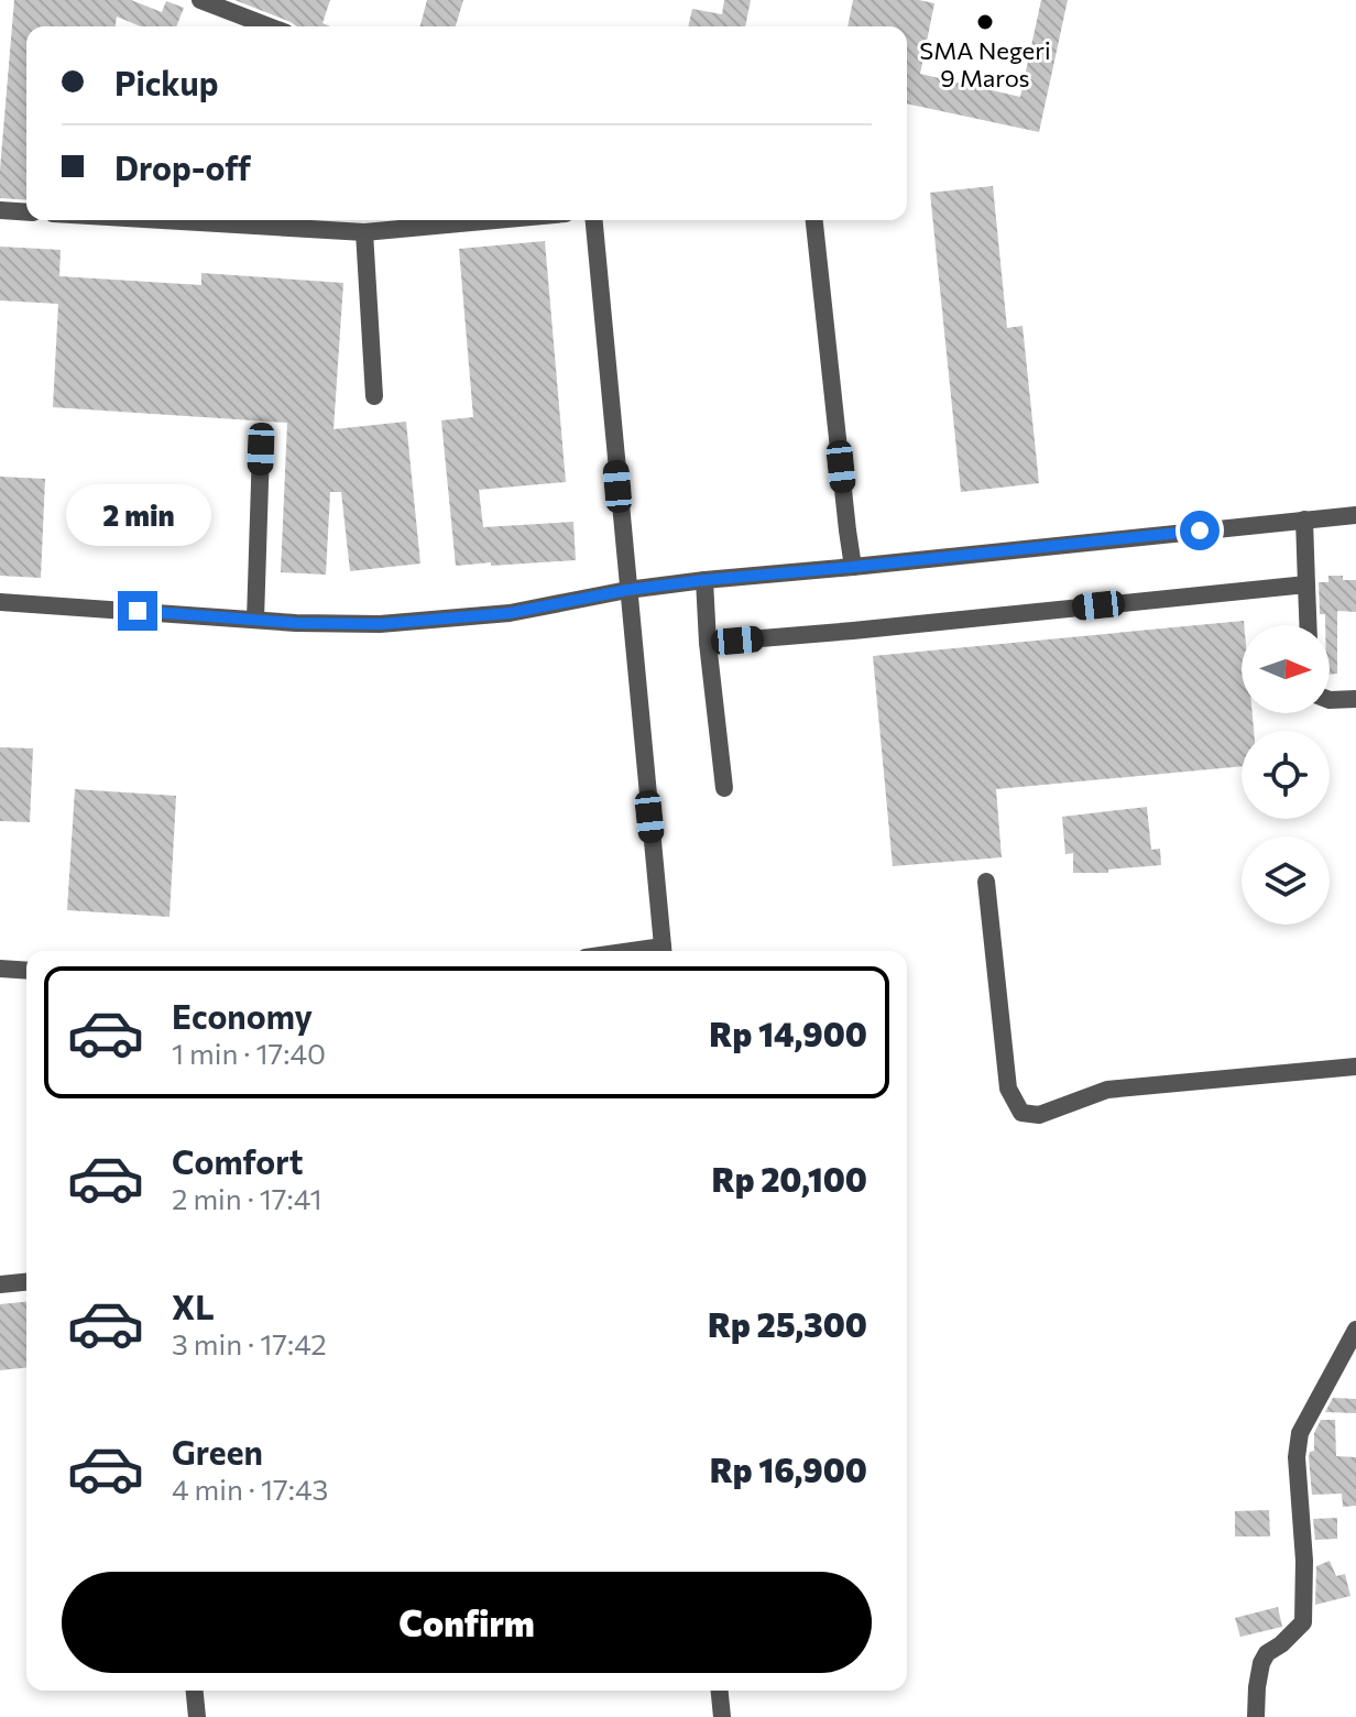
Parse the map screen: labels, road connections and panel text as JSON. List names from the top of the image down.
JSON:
{
  "places": ["SMA Negeri 9 Maros"],
  "north": "right",
  "page": {
    "banner": ["Pickup", "Drop-off"],
    "bubble": "2 min",
    "list": [
      {
        "name": "Economy",
        "note": "1 min · 17:40",
        "value": "Rp 14,900"
      },
      {
        "name": "Comfort",
        "note": "2 min · 17:41",
        "value": "Rp 20,100"
      },
      {
        "name": "XL",
        "note": "3 min · 17:42",
        "value": "Rp 25,300"
      },
      {
        "name": "Green",
        "note": "4 min · 17:43",
        "value": "Rp 16,900"
      }
    ],
    "buttons": "Confirm"
  }
}
